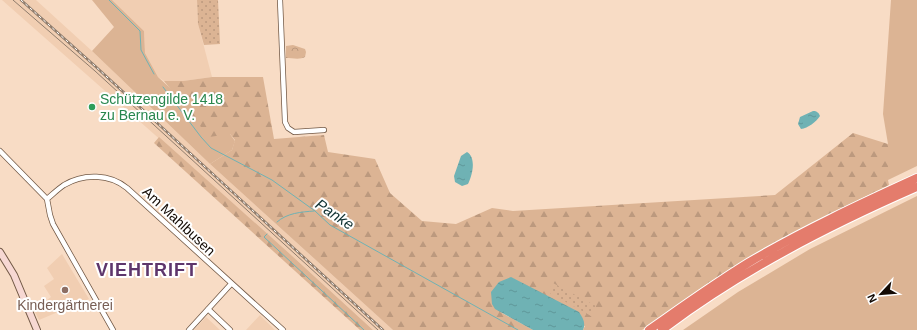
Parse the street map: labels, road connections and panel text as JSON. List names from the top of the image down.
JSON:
{
  "streets": {
    "street": ["Am Mahlbusen"]
  },
  "districts": ["VIEHTRIFT"],
  "water": ["Panke"],
  "places": ["Schützengilde 1418 zu Bernau e. V.", "Kindergärtnerei"],
  "north": "bottom left"
}
